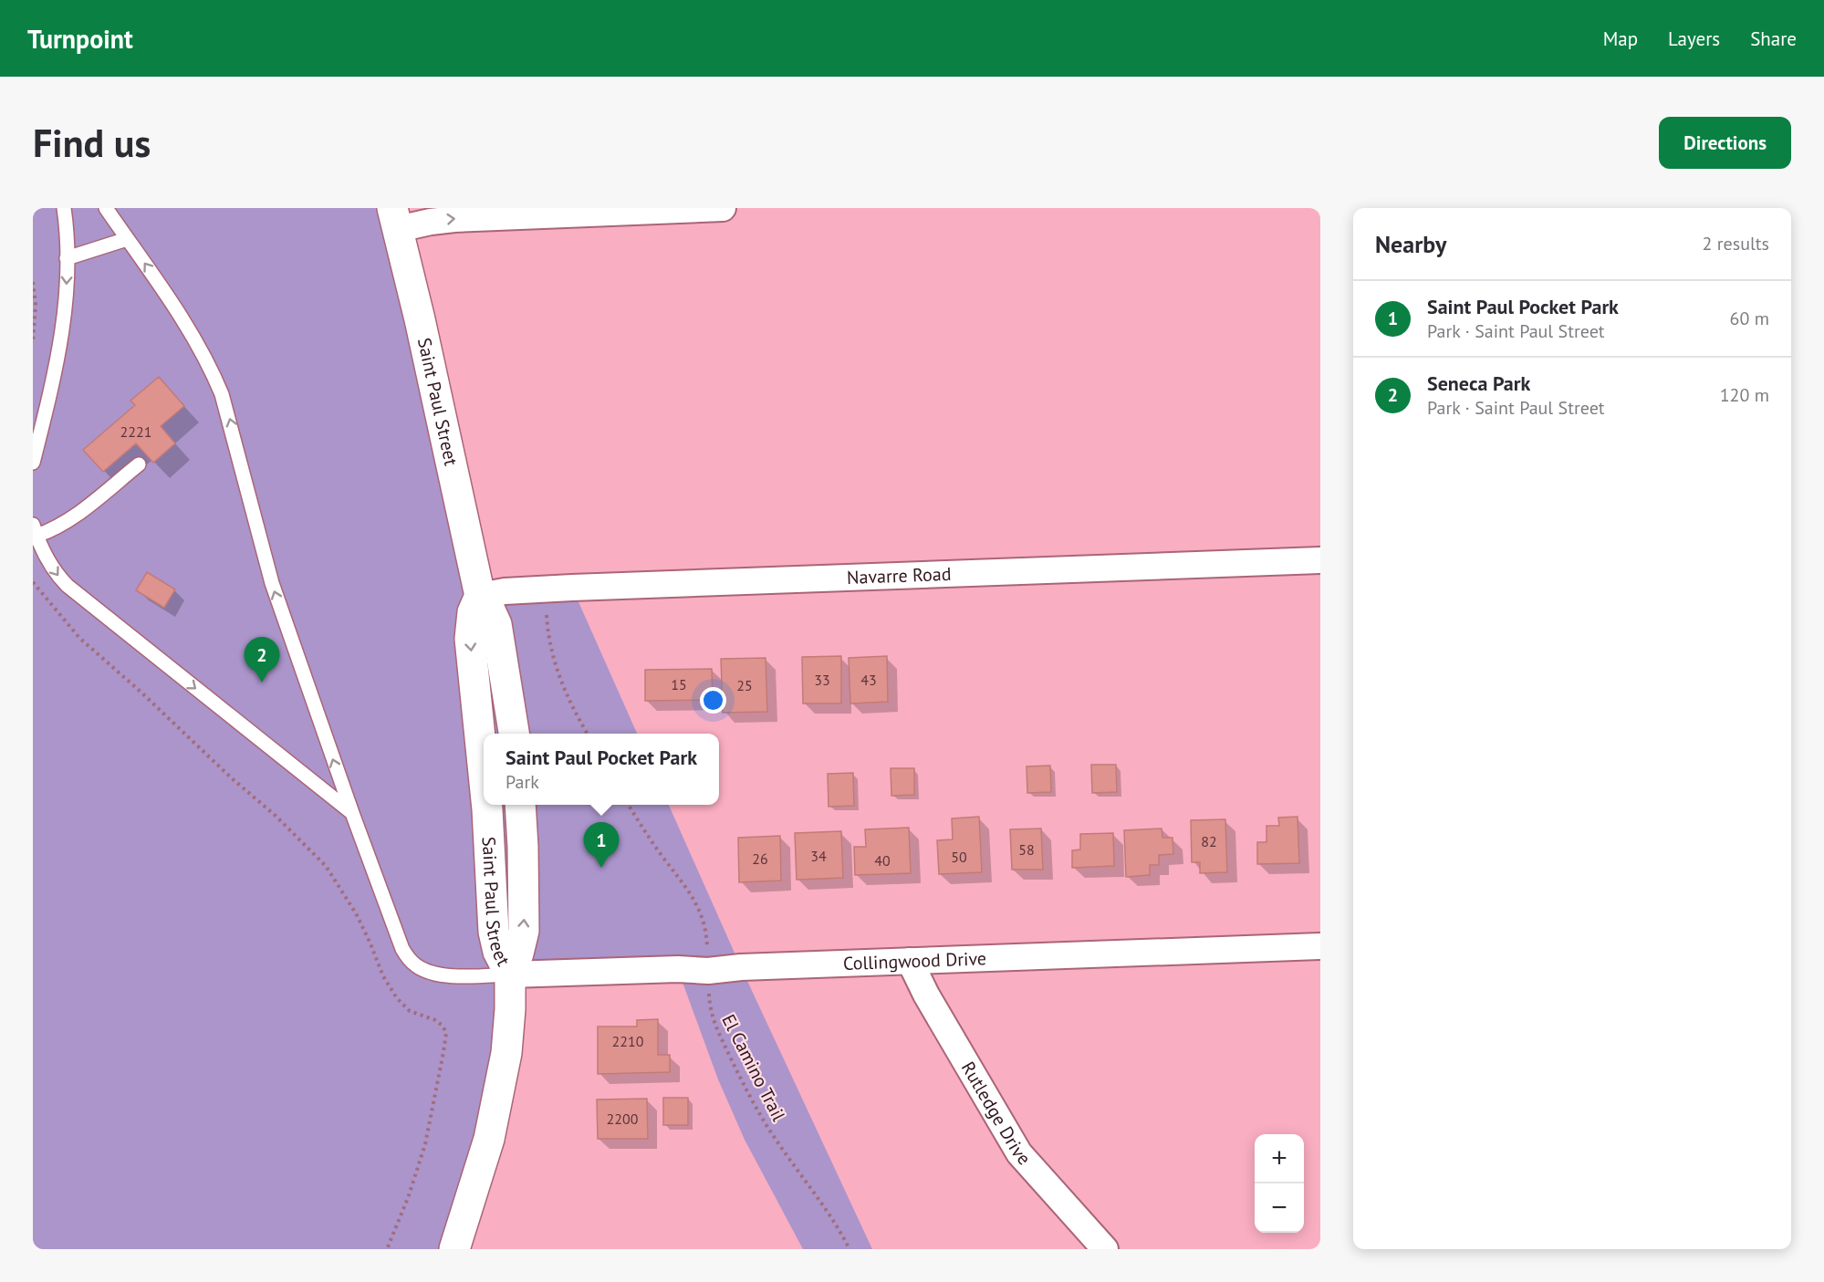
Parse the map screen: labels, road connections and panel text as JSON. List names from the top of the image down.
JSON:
{
  "streets": {
    "main road": ["Saint Paul Street"],
    "street": ["Navarre Road", "Collingwood Drive", "Rutledge Drive"],
    "path": ["El Camino Trail"]
  },
  "crossings": [
    ["Saint Paul Street", "Navarre Road"],
    ["Saint Paul Street", "Collingwood Drive"],
    ["Collingwood Drive", "El Camino Trail"],
    ["Collingwood Drive", "Rutledge Drive"]
  ],
  "house_numbers": [
    "2221",
    "33",
    "43",
    "15",
    "25",
    "82",
    "58",
    "34",
    "50",
    "26",
    "40",
    "2210",
    "2200"
  ],
  "page": {
    "header": "Turnpoint",
    "nav": ["Map", "Layers", "Share"],
    "buttons": "Directions",
    "title": "Find us",
    "heading": ["Nearby", "2 results"],
    "list": [
      {
        "mark": "1",
        "name": "Saint Paul Pocket Park",
        "note": "Park · Saint Paul Street",
        "value": "60 m"
      },
      {
        "mark": "2",
        "name": "Seneca Park",
        "note": "Park · Saint Paul Street",
        "value": "120 m"
      }
    ],
    "pins": ["2", "1"],
    "popup": ["Saint Paul Pocket Park", "Park"],
    "map_buttons": ["+", "−"]
  }
}
